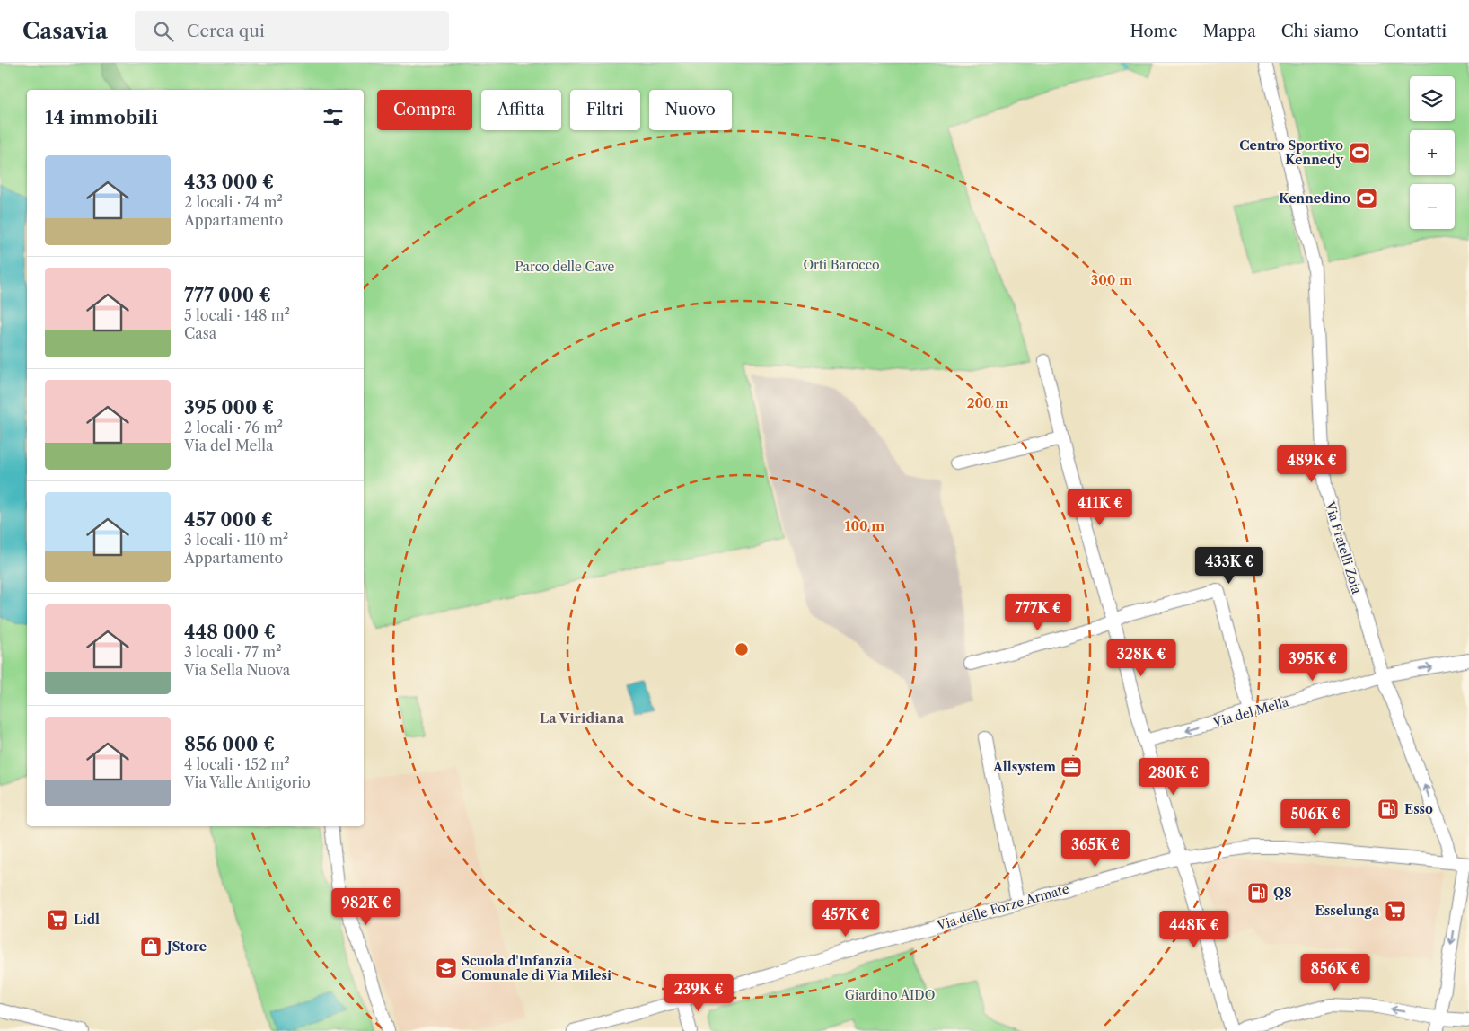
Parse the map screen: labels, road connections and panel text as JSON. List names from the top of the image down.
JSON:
{
  "streets": {
    "street": ["Via Fratelli Zoia", "Via del Mella", "Via delle Forze Armate"]
  },
  "crossings": [
    ["Via Fratelli Zoia", "Via del Mella"],
    ["Via Fratelli Zoia", "Via delle Forze Armate"]
  ],
  "districts": ["La Viridiana"],
  "parks": ["Orti Barocco", "Parco delle Cave", "Giardino AIDO"],
  "places": {
    "sports": ["Centro Sportivo Kennedy", "Kennedino"],
    "office": ["Allsystem"],
    "fuel station": ["Esso", "Q8"],
    "supermarket": ["Esselunga", "Lidl"],
    "shop": ["JStore"],
    "school or university": ["Scuola d'Infanzia Comunale di Via Milesi"]
  },
  "page": {
    "header": "Casavia",
    "search": "Cerca qui",
    "nav": [
      "Home",
      "Mappa",
      "Chi siamo",
      "Contatti"
    ],
    "map_buttons": ["+", "−"],
    "chip": [
      "Compra",
      "Affitta",
      "Filtri",
      "Nuovo"
    ],
    "heading": "14 immobili",
    "list": [
      {
        "name": "433 000 €",
        "note": "2 locali · 74 m² · Appartamento"
      },
      {
        "name": "777 000 €",
        "note": "5 locali · 148 m² · Casa"
      },
      {
        "name": "395 000 €",
        "note": "2 locali · 76 m² · Via del Mella"
      },
      {
        "name": "457 000 €",
        "note": "3 locali · 110 m² · Appartamento"
      },
      {
        "name": "448 000 €",
        "note": "3 locali · 77 m² · Via Sella Nuova"
      },
      {
        "name": "856 000 €",
        "note": "4 locali · 152 m² · Via Valle Antigorio"
      }
    ],
    "price": [
      "489K €",
      "411K €",
      "433K €",
      "777K €",
      "328K €",
      "395K €",
      "280K €",
      "506K €",
      "365K €",
      "982K €",
      "457K €",
      "448K €",
      "856K €",
      "239K €"
    ]
  },
  "rings": ["300 m", "200 m", "100 m"]
}
